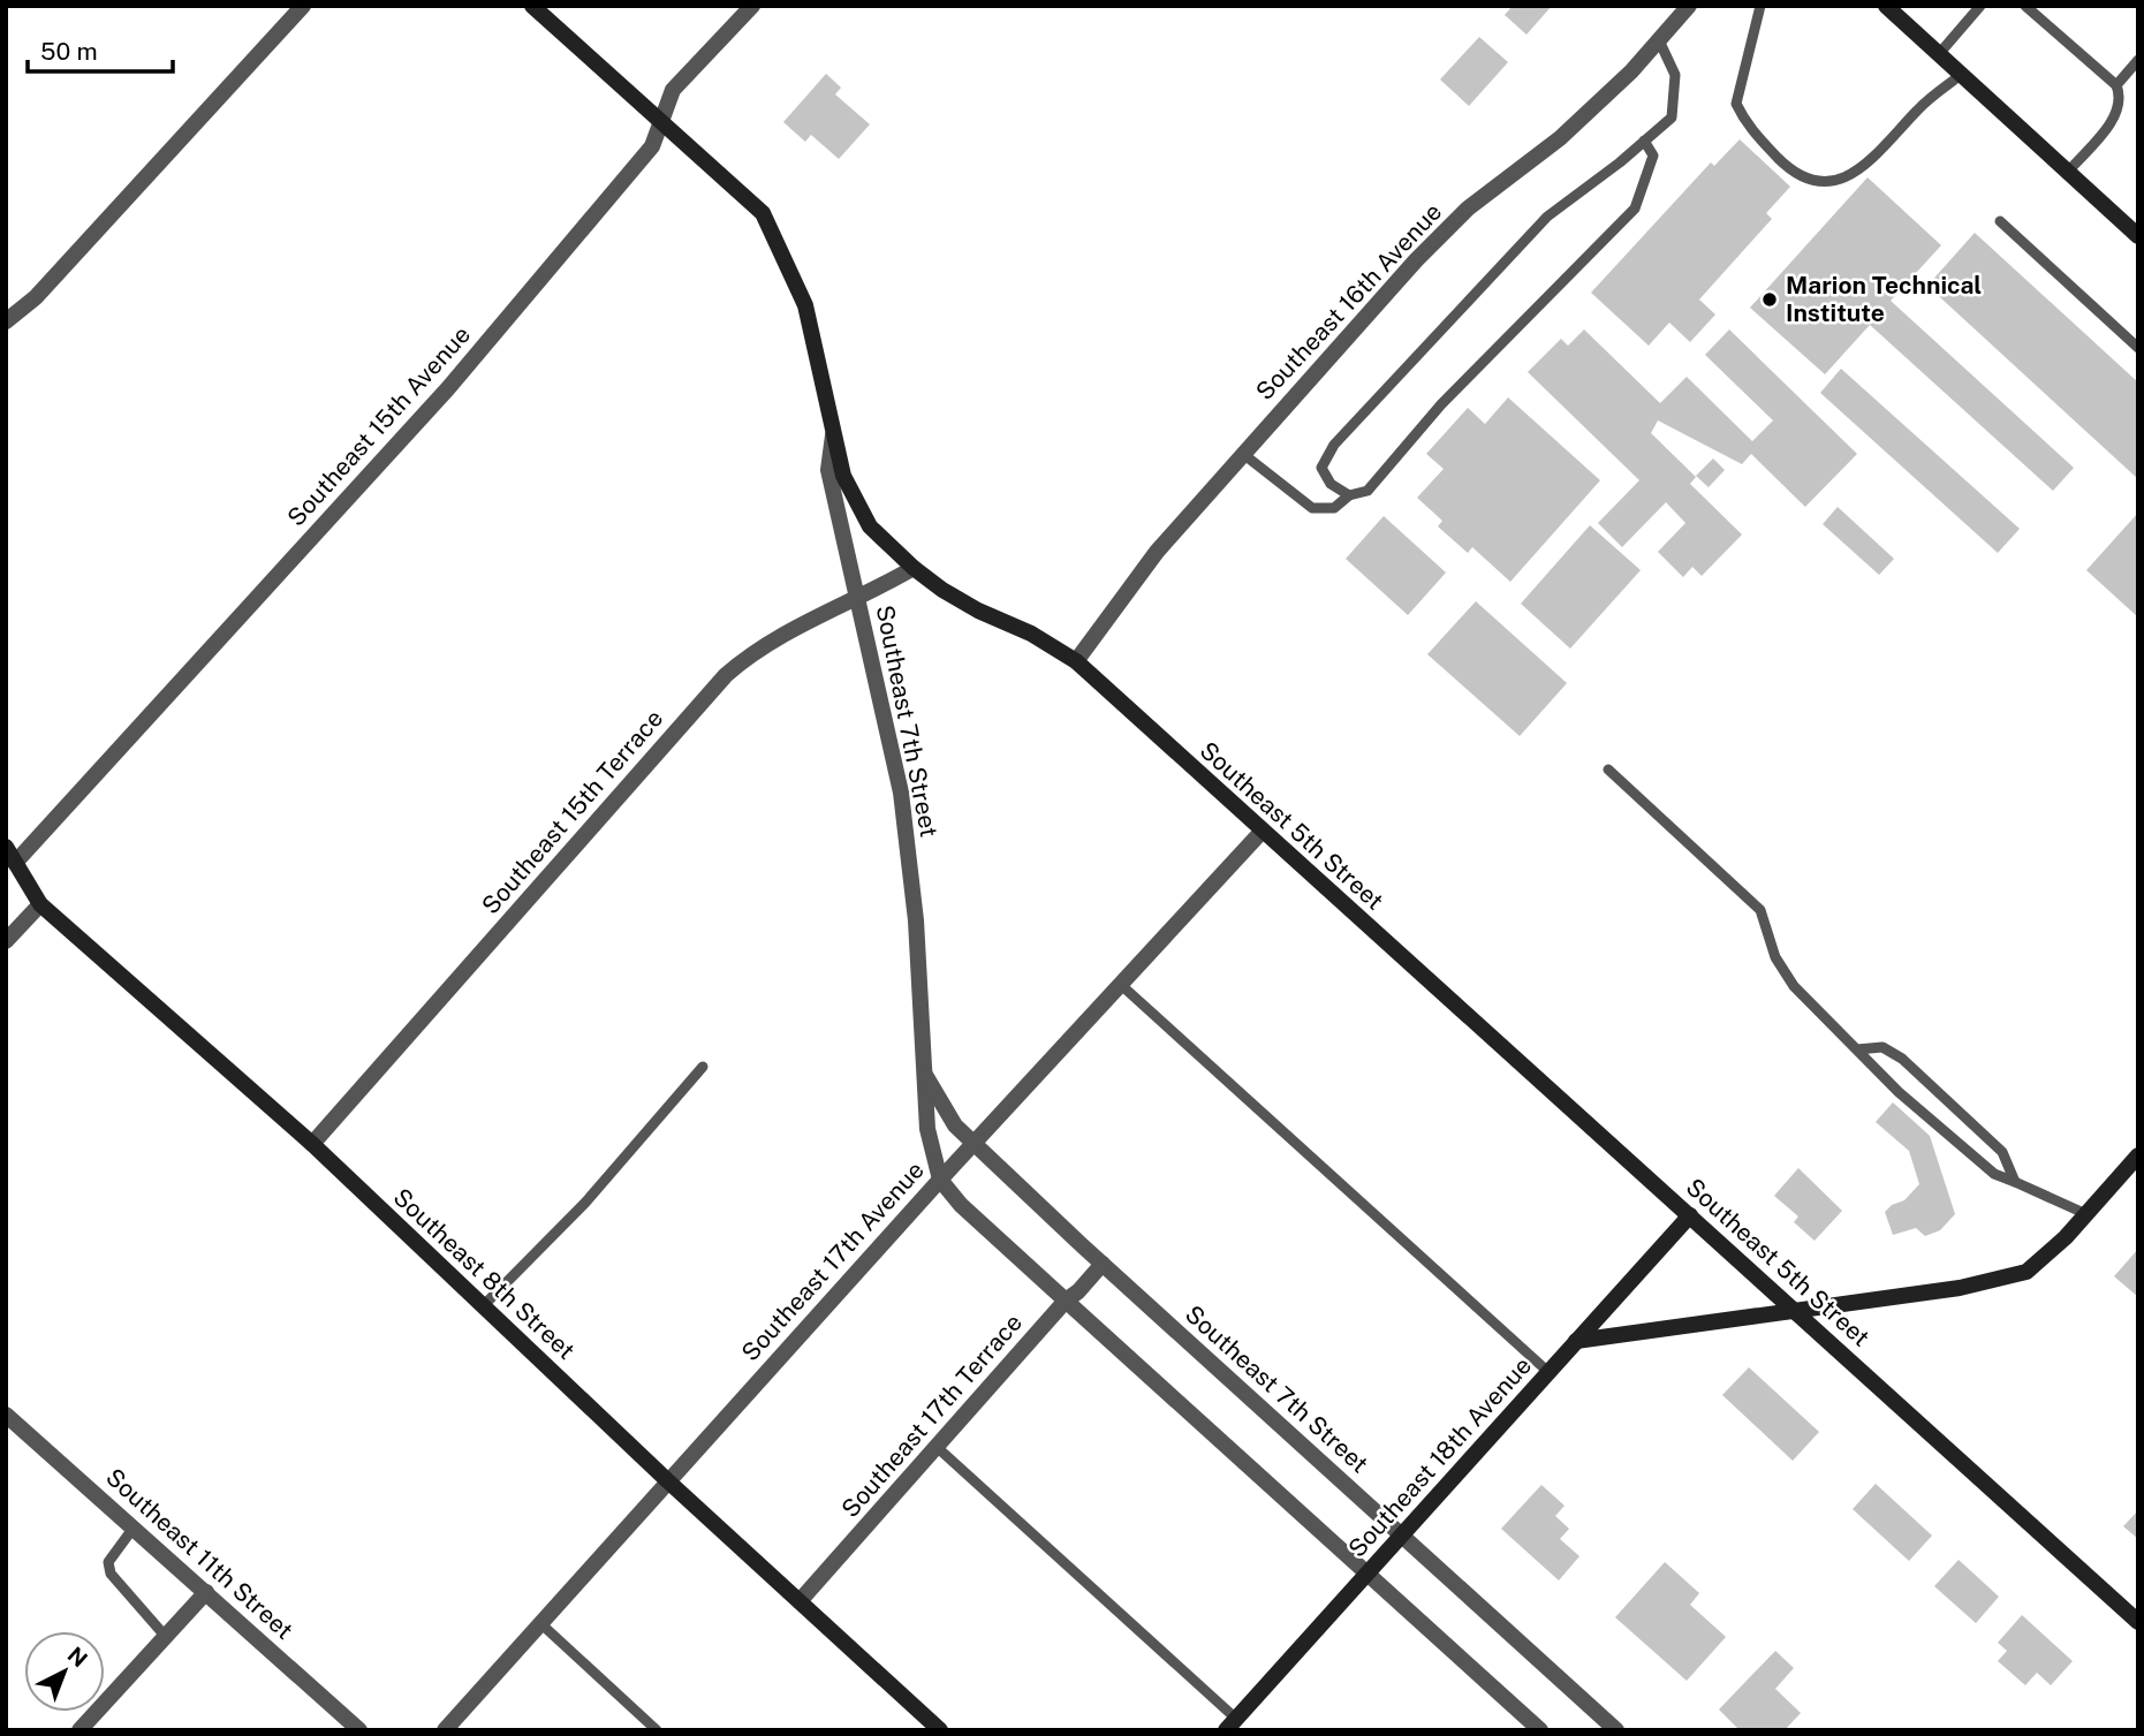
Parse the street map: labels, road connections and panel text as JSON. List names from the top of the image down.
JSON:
{
  "streets": {
    "street": [
      "Southeast 16th Avenue",
      "Southeast 15th Avenue",
      "Southeast 7th Street",
      "Southeast 15th Terrace",
      "Southeast 5th Street",
      "Southeast 17th Avenue",
      "Southeast 8th Street",
      "Southeast 17th Terrace",
      "Southeast 18th Avenue",
      "Southeast 11th Street"
    ]
  },
  "crossings": [
    ["Southeast 16th Avenue", "Southeast 5th Street"],
    ["Southeast 15th Avenue", "Southeast 5th Street"],
    ["Southeast 15th Avenue", "Southeast 8th Street"],
    ["Southeast 7th Street", "Southeast 15th Terrace"],
    ["Southeast 7th Street", "Southeast 5th Street"],
    ["Southeast 7th Street", "Southeast 17th Avenue"],
    ["Southeast 7th Street", "Southeast 17th Terrace"],
    ["Southeast 7th Street", "Southeast 18th Avenue"],
    ["Southeast 15th Terrace", "Southeast 5th Street"],
    ["Southeast 15th Terrace", "Southeast 8th Street"],
    ["Southeast 5th Street", "Southeast 17th Avenue"],
    ["Southeast 5th Street", "Southeast 18th Avenue"],
    ["Southeast 17th Avenue", "Southeast 8th Street"],
    ["Southeast 8th Street", "Southeast 17th Terrace"]
  ],
  "places": ["Marion Technical Institute"],
  "scale_bar": "50 m",
  "north": "top right"
}
